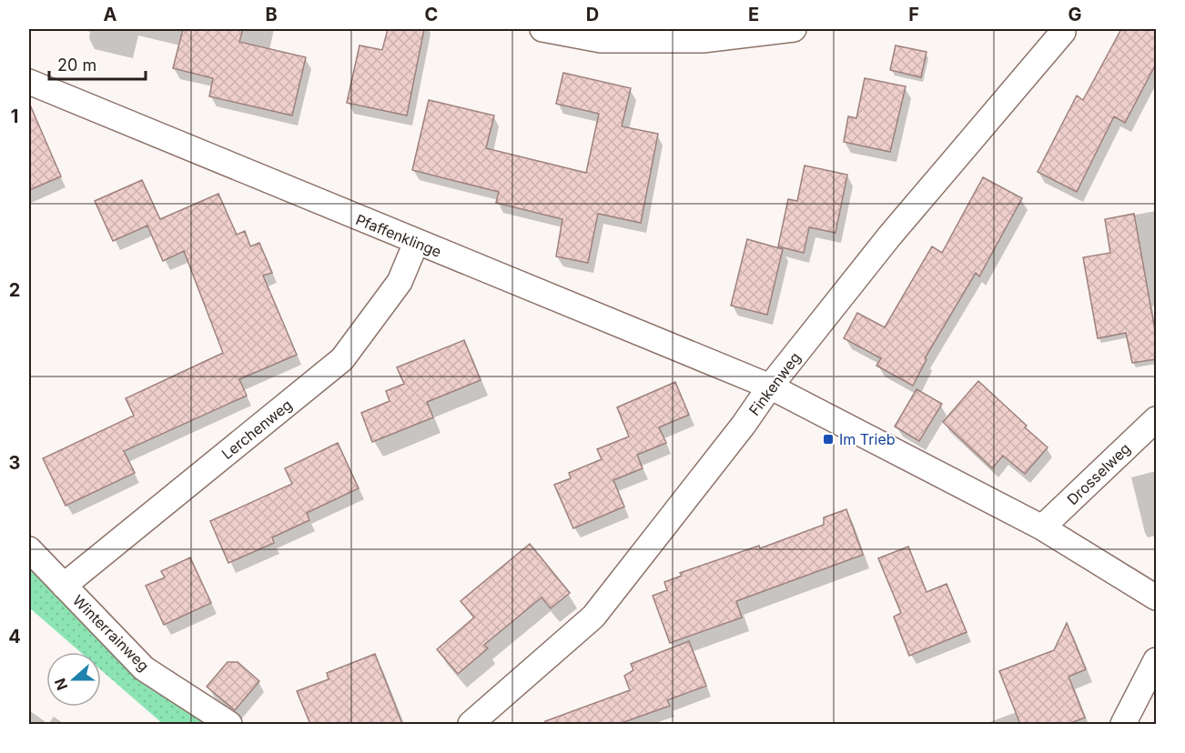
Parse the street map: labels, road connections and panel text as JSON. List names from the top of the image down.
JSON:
{
  "streets": {
    "street": [
      "Pfaffenklinge",
      "Finkenweg",
      "Lerchenweg",
      "Drosselweg",
      "Winterrainweg"
    ]
  },
  "crossings": [
    ["Pfaffenklinge", "Finkenweg"],
    ["Pfaffenklinge", "Lerchenweg"],
    ["Lerchenweg", "Winterrainweg"]
  ],
  "places": {
    "transit": ["Im Trieb"]
  },
  "scale_bar": "20 m",
  "north": "left",
  "grid": {
    "columns": [
      "A",
      "B",
      "C",
      "D",
      "E",
      "F",
      "G"
    ],
    "rows": [
      "1",
      "2",
      "3",
      "4"
    ]
  }
}
